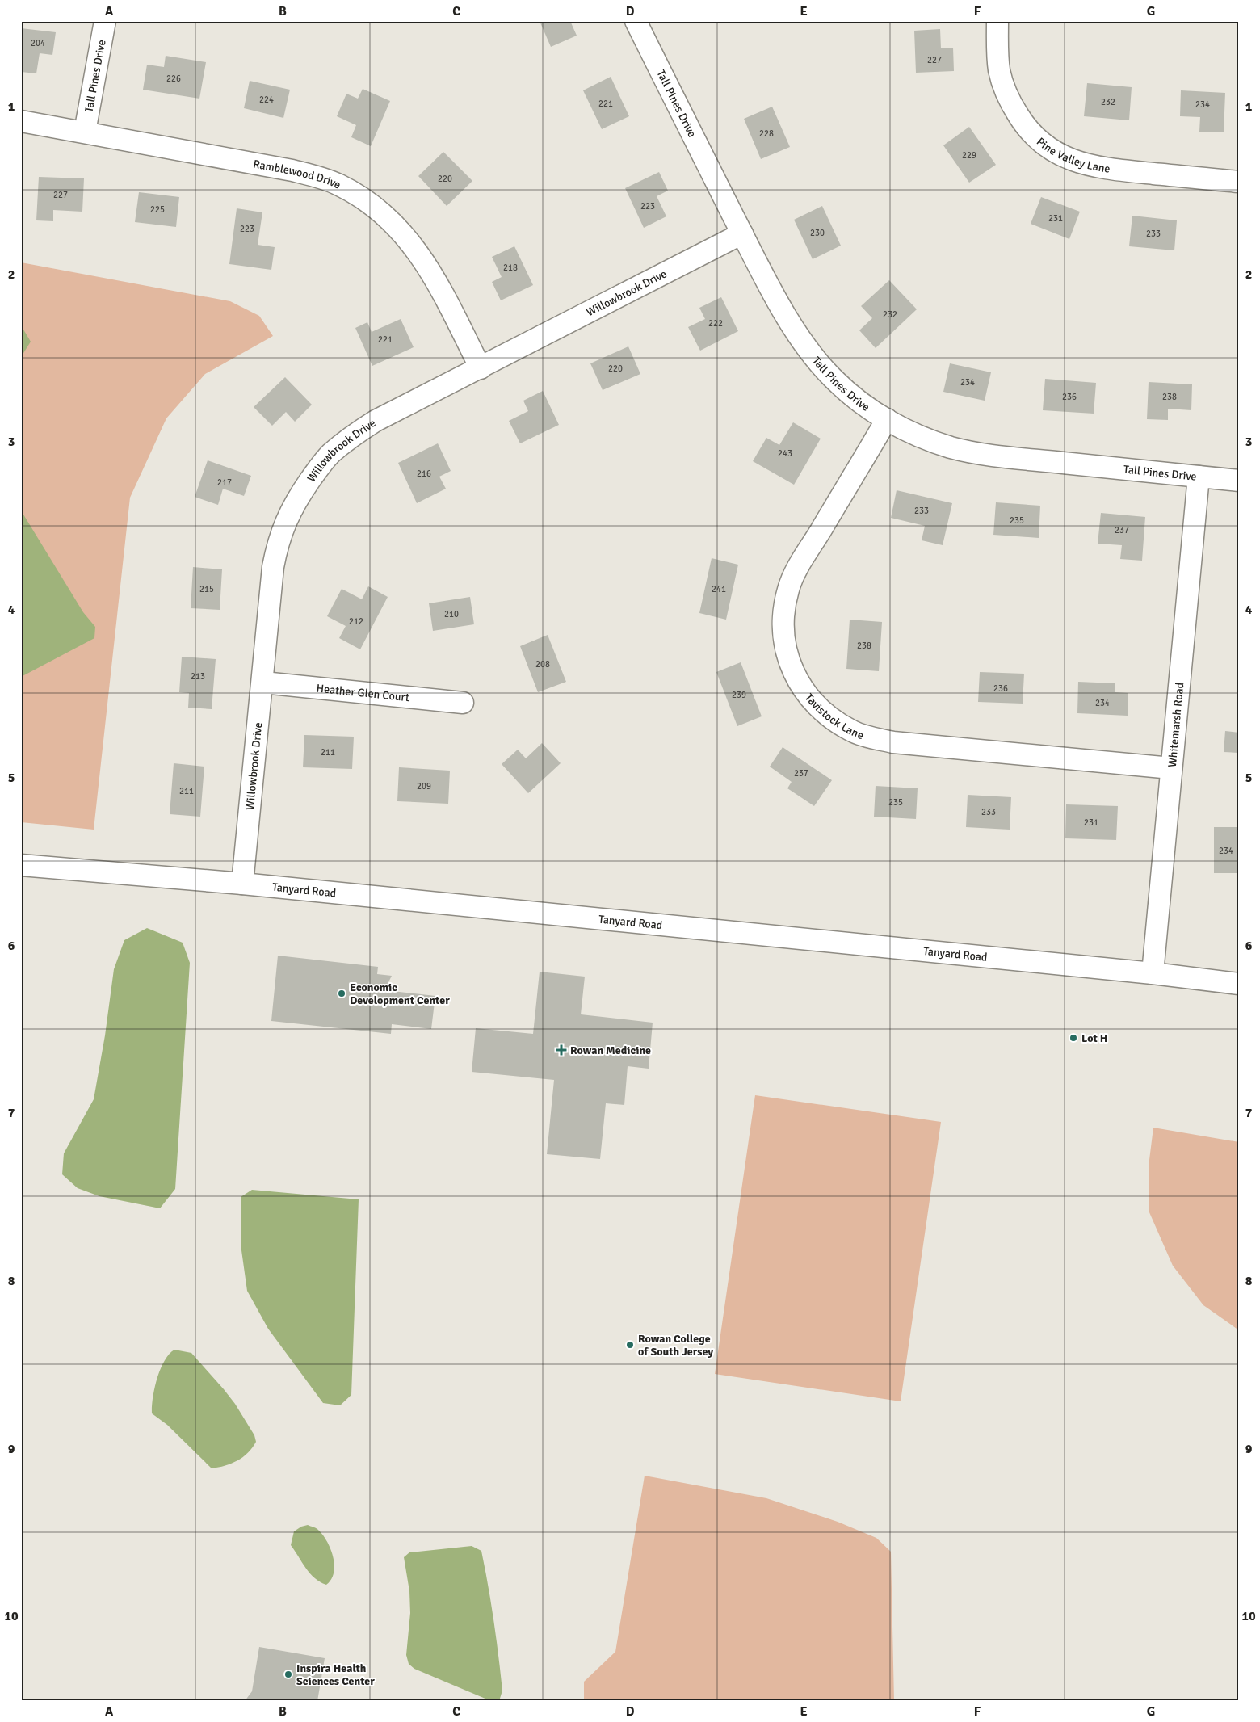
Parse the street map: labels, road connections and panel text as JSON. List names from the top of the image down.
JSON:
{
  "streets": {
    "street": [
      "Tall Pines Drive",
      "Pine Valley Lane",
      "Ramblewood Drive",
      "Willowbrook Drive",
      "Heather Glen Court",
      "Tavistock Lane",
      "Whitemarsh Road",
      "Tanyard Road"
    ]
  },
  "crossings": [
    ["Tall Pines Drive", "Ramblewood Drive"],
    ["Tall Pines Drive", "Willowbrook Drive"],
    ["Tall Pines Drive", "Tavistock Lane"],
    ["Tall Pines Drive", "Whitemarsh Road"],
    ["Ramblewood Drive", "Willowbrook Drive"],
    ["Willowbrook Drive", "Heather Glen Court"],
    ["Willowbrook Drive", "Tanyard Road"],
    ["Tavistock Lane", "Whitemarsh Road"],
    ["Whitemarsh Road", "Tanyard Road"]
  ],
  "places": {
    "other": [
      "Economic Development Center",
      "Lot H",
      "Rowan College of South Jersey",
      "Inspira Health Sciences Center"
    ],
    "health": ["Rowan Medicine"]
  },
  "house_numbers": [
    "204",
    "227",
    "226",
    "224",
    "232",
    "221",
    "234",
    "228",
    "229",
    "220",
    "227",
    "223",
    "225",
    "231",
    "223",
    "230",
    "233",
    "218",
    "232",
    "222",
    "221",
    "220",
    "234",
    "236",
    "238",
    "243",
    "216",
    "217",
    "233",
    "235",
    "237",
    "215",
    "241",
    "210",
    "212",
    "238",
    "208",
    "213",
    "236",
    "239",
    "234",
    "211",
    "237",
    "209",
    "211",
    "235",
    "233",
    "231",
    "234"
  ],
  "grid": {
    "columns": [
      "A",
      "B",
      "C",
      "D",
      "E",
      "F",
      "G"
    ],
    "rows": [
      "1",
      "2",
      "3",
      "4",
      "5",
      "6",
      "7",
      "8",
      "9",
      "10"
    ]
  }
}
